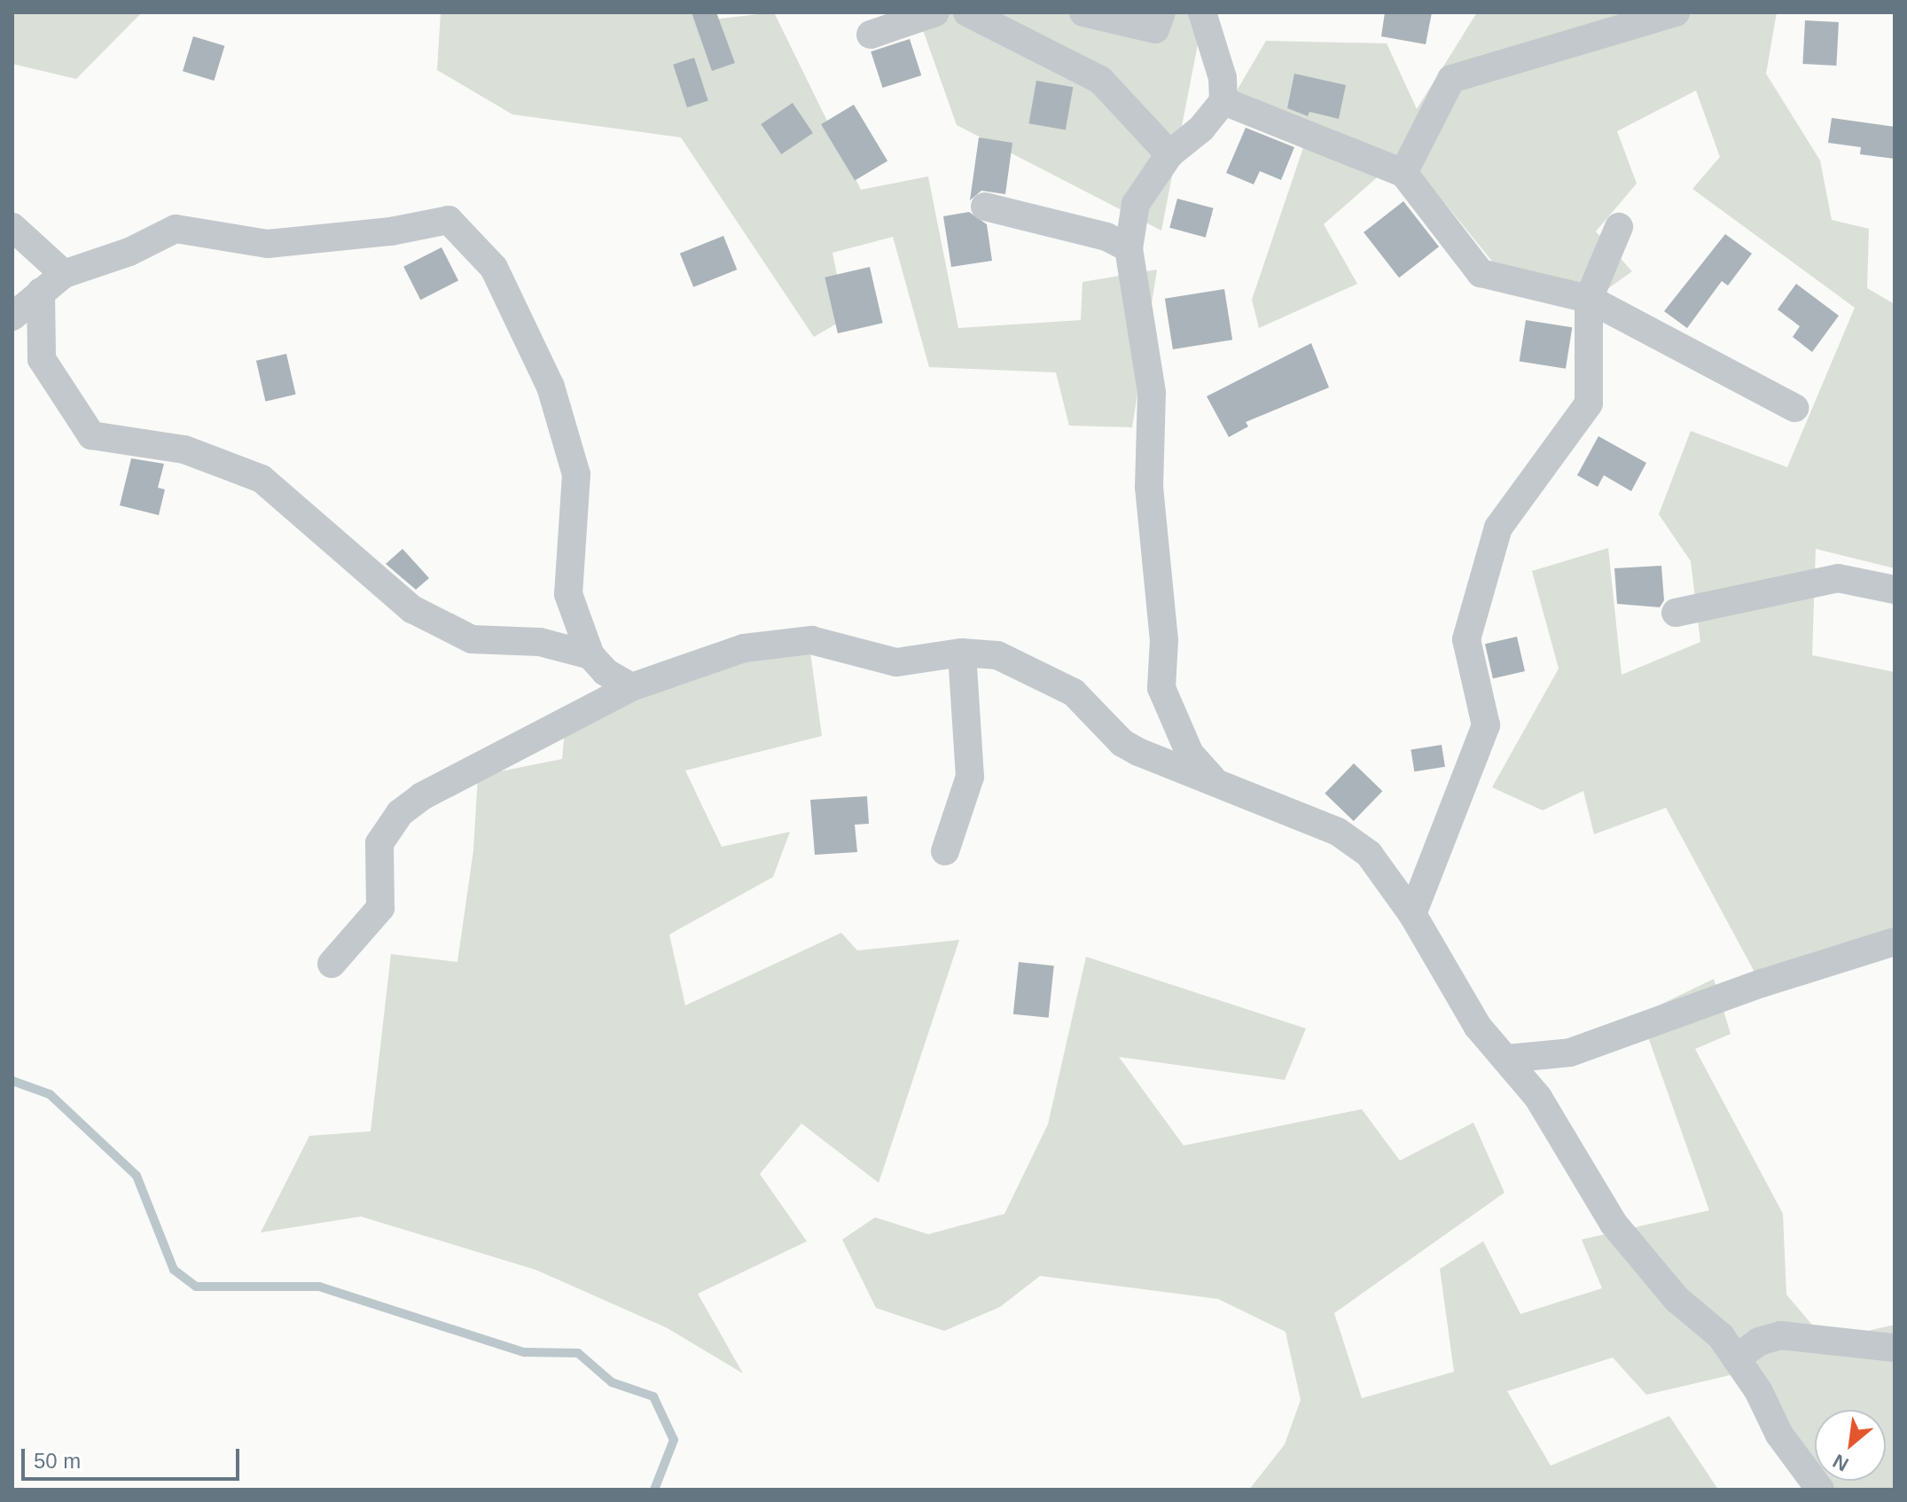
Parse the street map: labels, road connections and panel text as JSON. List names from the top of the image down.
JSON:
{
  "scale_bar": "50 m",
  "north": "bottom left"
}
